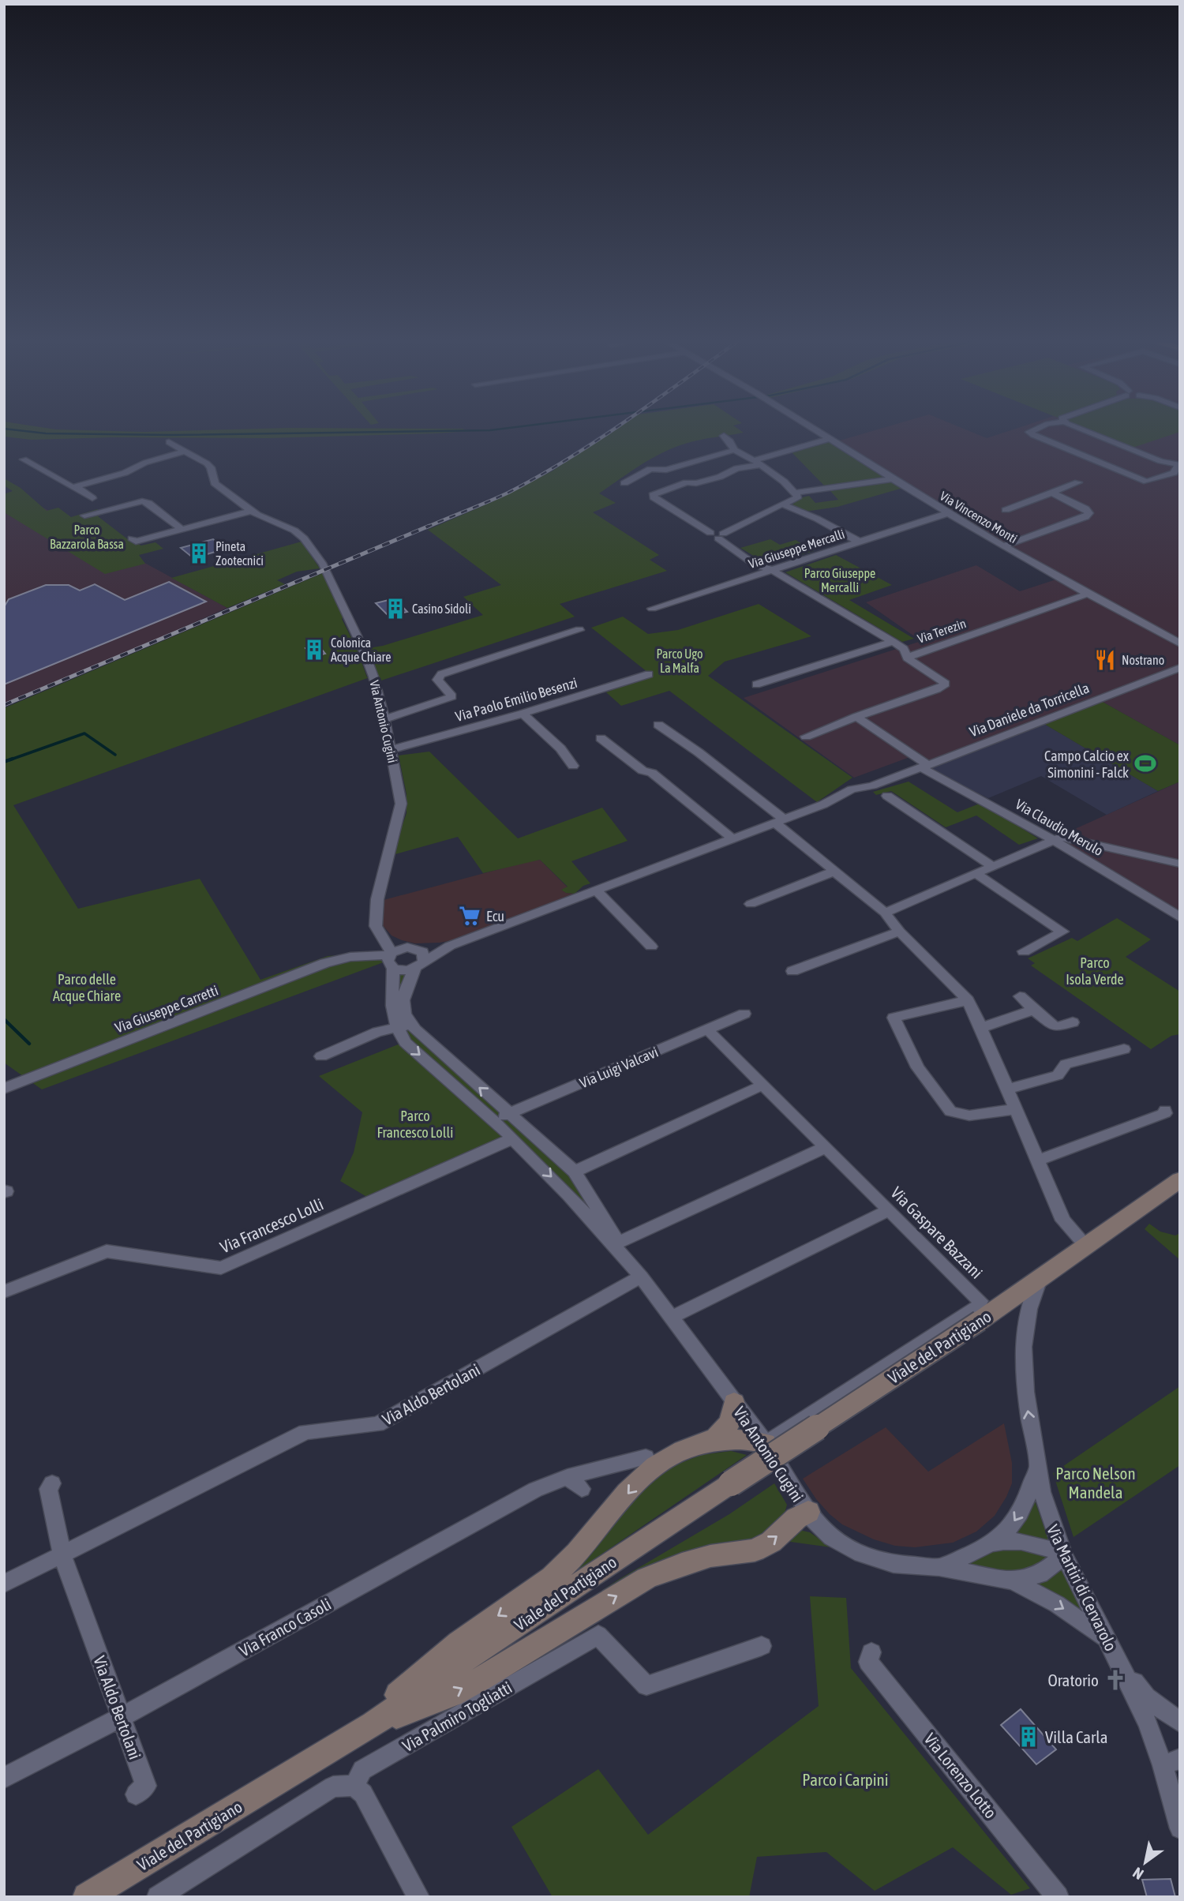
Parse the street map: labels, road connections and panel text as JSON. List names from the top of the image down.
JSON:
{
  "streets": {
    "main road": ["Viale del Partigiano"],
    "street": [
      "Via Vincenzo Monti",
      "Via Giuseppe Mercalli",
      "Via Terezin",
      "Via Paolo Emilio Besenzi",
      "Via Daniele da Torricella",
      "Via Antonio Cugini",
      "Via Claudio Merulo",
      "Via Giuseppe Carretti",
      "Via Luigi Valcavi",
      "Via Francesco Lolli",
      "Via Gaspare Bazzani",
      "Via Aldo Bertolani",
      "Via Martiri di Cervarolo",
      "Via Franco Casoli",
      "Via Palmiro Togliatti",
      "Via Lorenzo Lotto"
    ]
  },
  "crossings": [
    ["Via Vincenzo Monti", "Via Giuseppe Mercalli"],
    ["Via Vincenzo Monti", "Via Terezin"],
    ["Via Paolo Emilio Besenzi", "Via Antonio Cugini"],
    ["Via Daniele da Torricella", "Via Claudio Merulo"],
    ["Via Antonio Cugini", "Via Giuseppe Carretti"],
    ["Via Antonio Cugini", "Via Luigi Valcavi"],
    ["Via Antonio Cugini", "Via Francesco Lolli"],
    ["Via Antonio Cugini", "Via Gaspare Bazzani"],
    ["Via Antonio Cugini", "Via Aldo Bertolani"],
    ["Via Antonio Cugini", "Via Martiri di Cervarolo"],
    ["Via Luigi Valcavi", "Via Gaspare Bazzani"],
    ["Viale del Partigiano", "Via Martiri di Cervarolo"],
    ["Via Aldo Bertolani", "Via Franco Casoli"]
  ],
  "parks": [
    "Parco Bazzarola Bassa",
    "Parco Giuseppe Mercalli",
    "Parco Ugo La Malfa",
    "Parco Isola Verde",
    "Parco delle Acque Chiare",
    "Parco Francesco Lolli",
    "Parco Nelson Mandela",
    "Parco i Carpini"
  ],
  "places": {
    "building": [
      "Pineta Zootecnici",
      "Casino Sidoli",
      "Colonica Acque Chiare",
      "Villa Carla"
    ],
    "restaurant": ["Nostrano"],
    "sports": ["Campo Calcio ex Simonini - Falck"],
    "supermarket": ["Ecu"],
    "church": ["Oratorio"]
  },
  "north": "bottom left"
}
